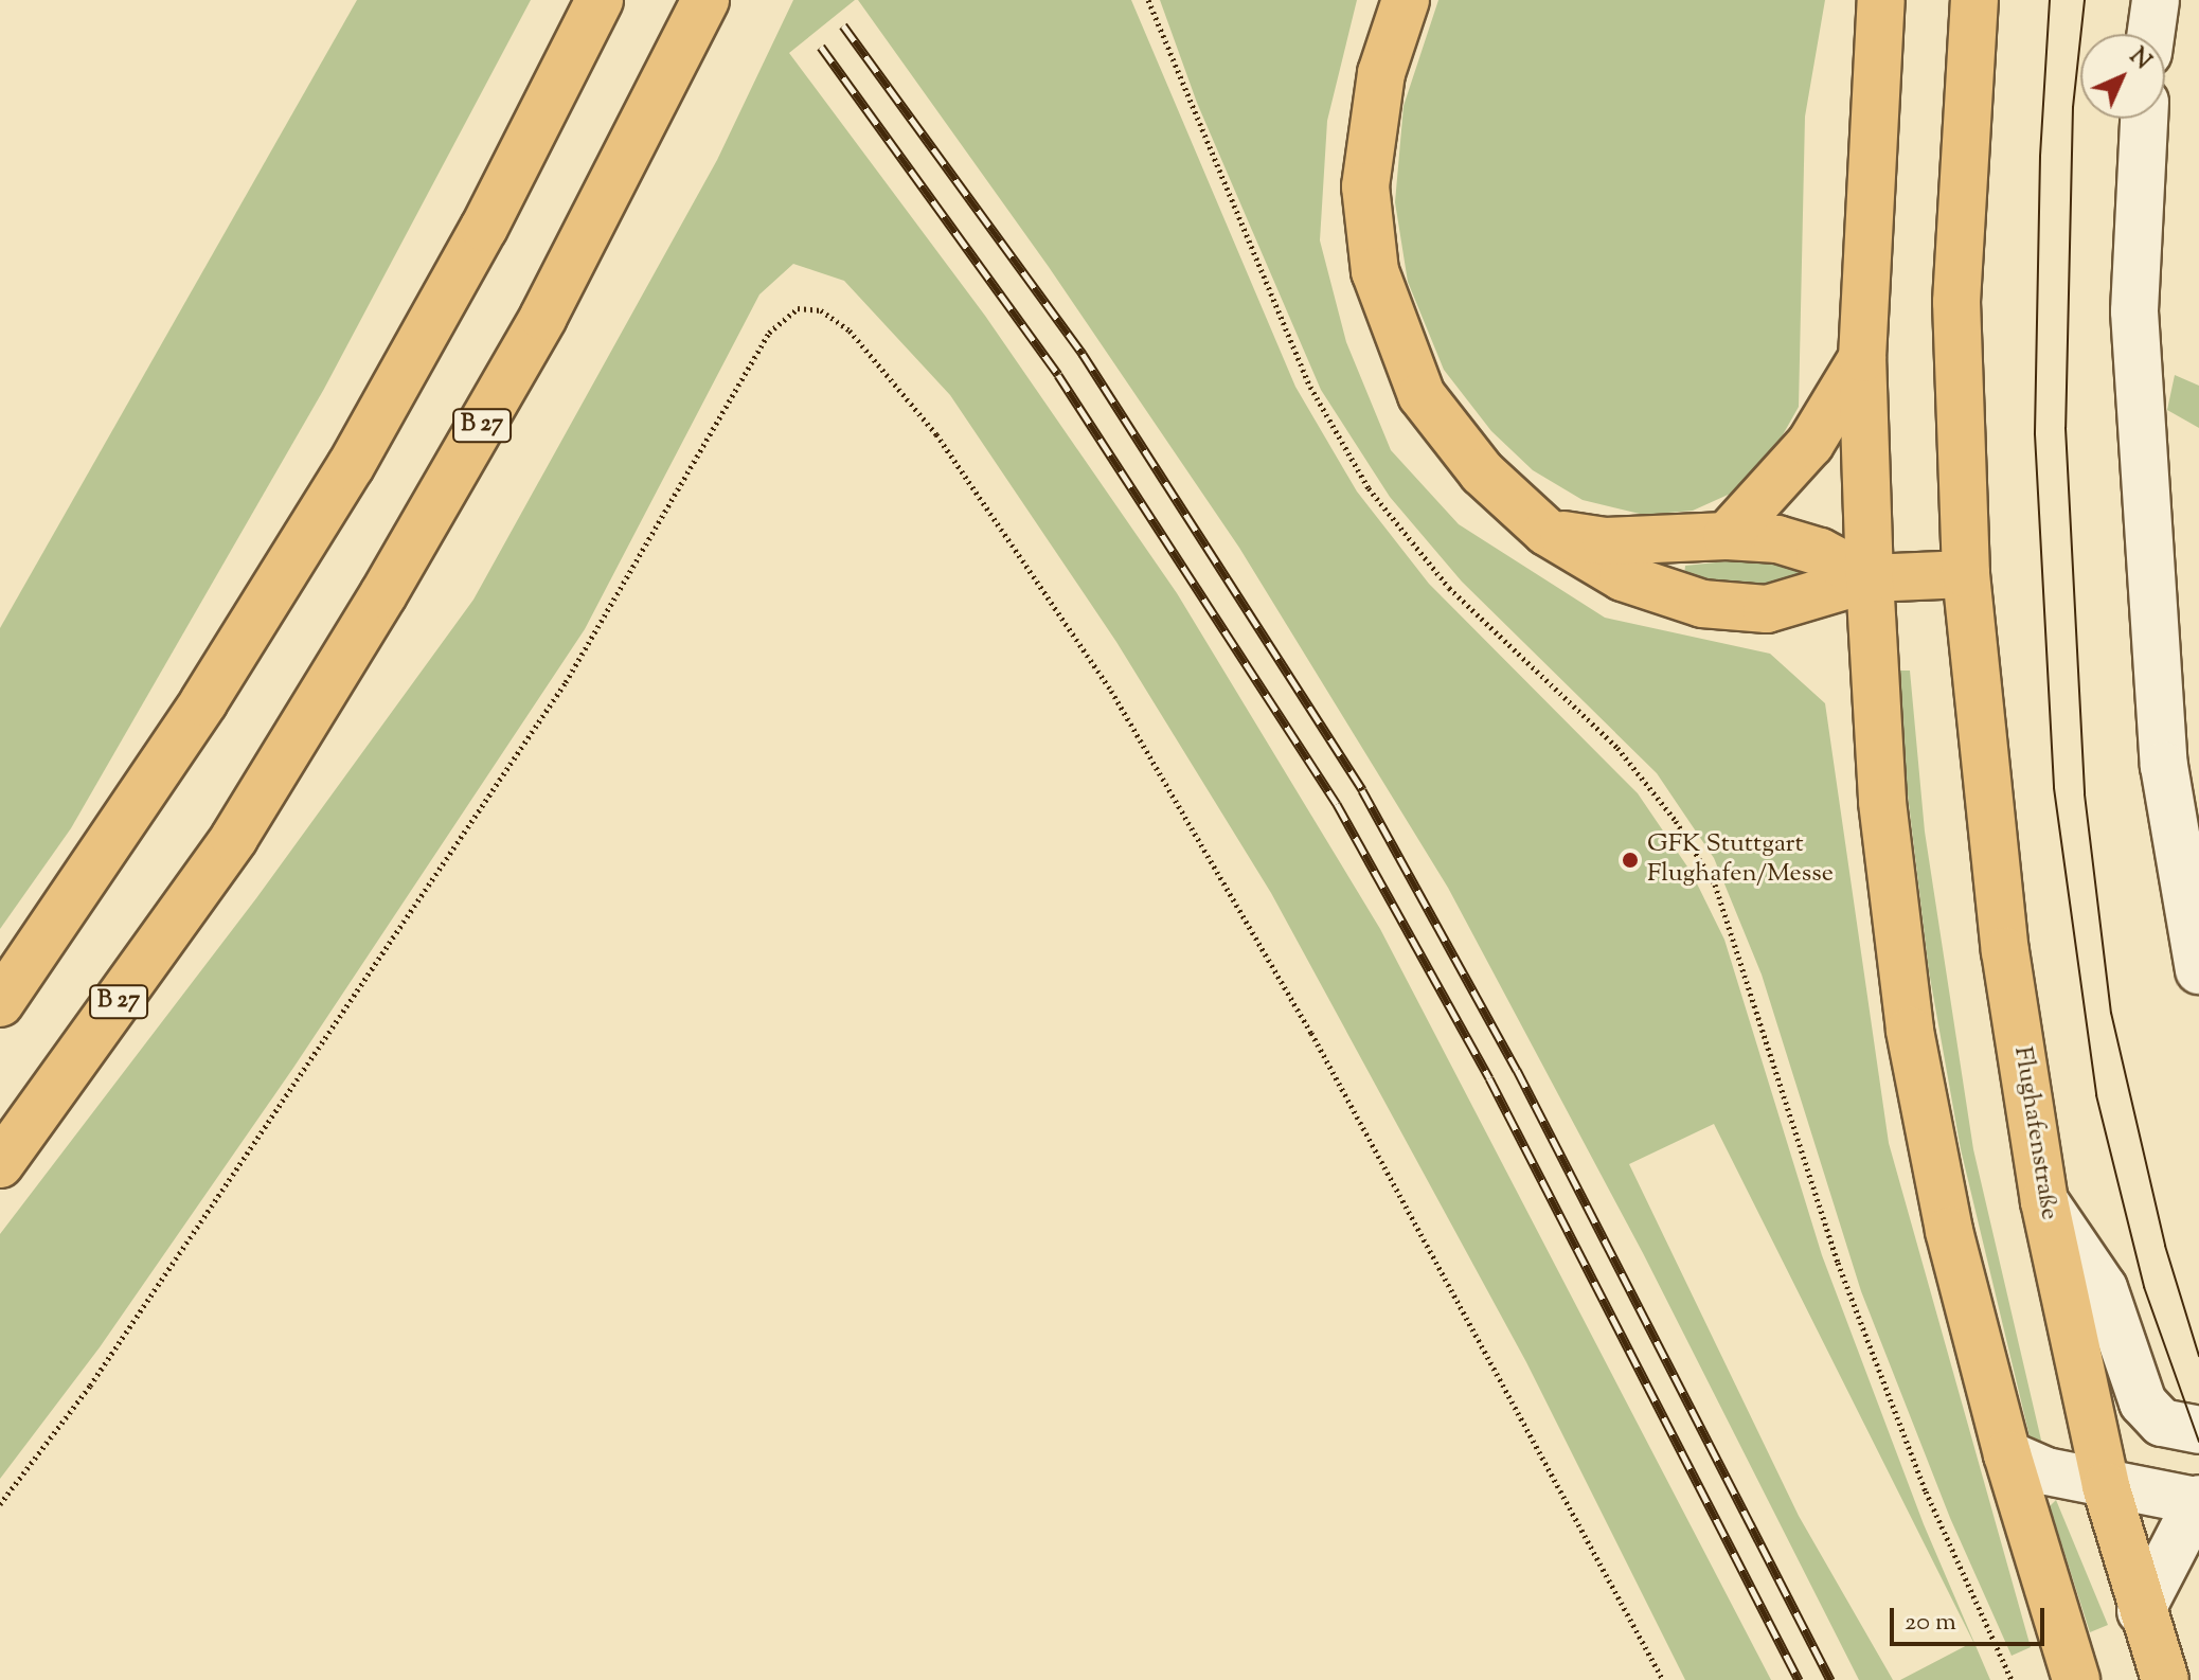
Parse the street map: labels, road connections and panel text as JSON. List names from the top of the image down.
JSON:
{
  "streets": {
    "main road": ["B 27", "Flughafenstraße"]
  },
  "places": ["GFK Stuttgart Flughafen/Messe"],
  "scale_bar": "20 m",
  "north": "top right"
}
